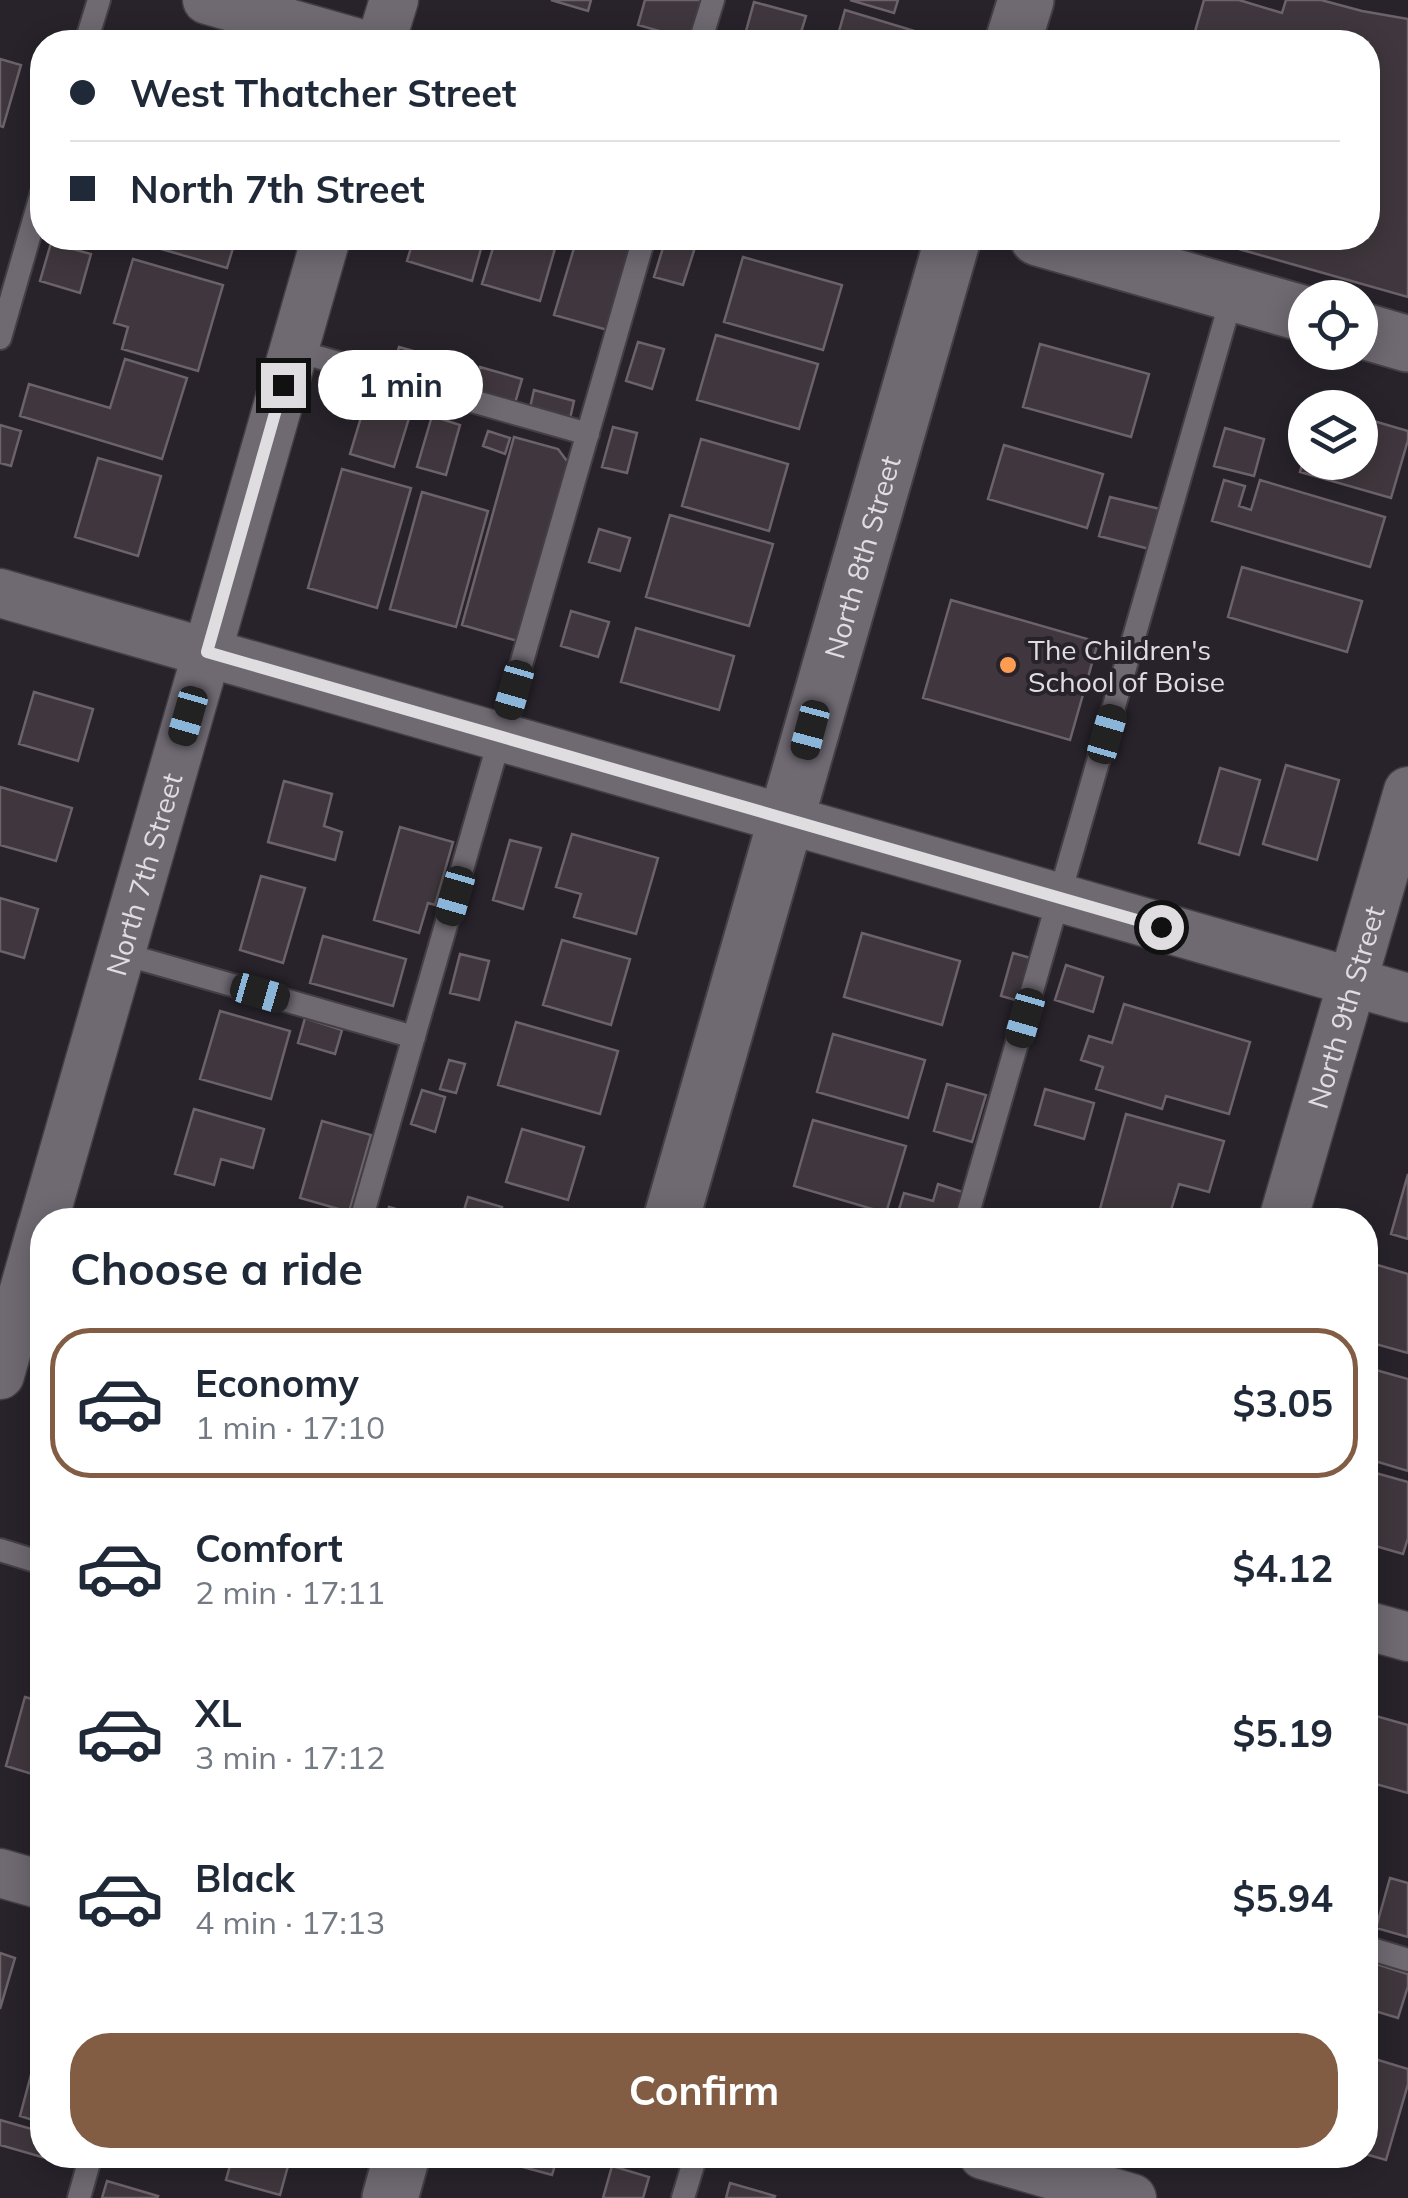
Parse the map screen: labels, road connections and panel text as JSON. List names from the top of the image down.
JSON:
{
  "streets": {
    "street": ["North 8th Street", "North 7th Street", "North 9th Street"]
  },
  "places": ["The Children's School of Boise"],
  "page": {
    "banner": ["West Thatcher Street", "North 7th Street"],
    "bubble": "1 min",
    "heading": "Choose a ride",
    "list": [
      {
        "name": "Economy",
        "note": "1 min · 17:10",
        "value": "$3.05"
      },
      {
        "name": "Comfort",
        "note": "2 min · 17:11",
        "value": "$4.12"
      },
      {
        "name": "XL",
        "note": "3 min · 17:12",
        "value": "$5.19"
      },
      {
        "name": "Black",
        "note": "4 min · 17:13",
        "value": "$5.94"
      }
    ],
    "buttons": "Confirm"
  }
}
